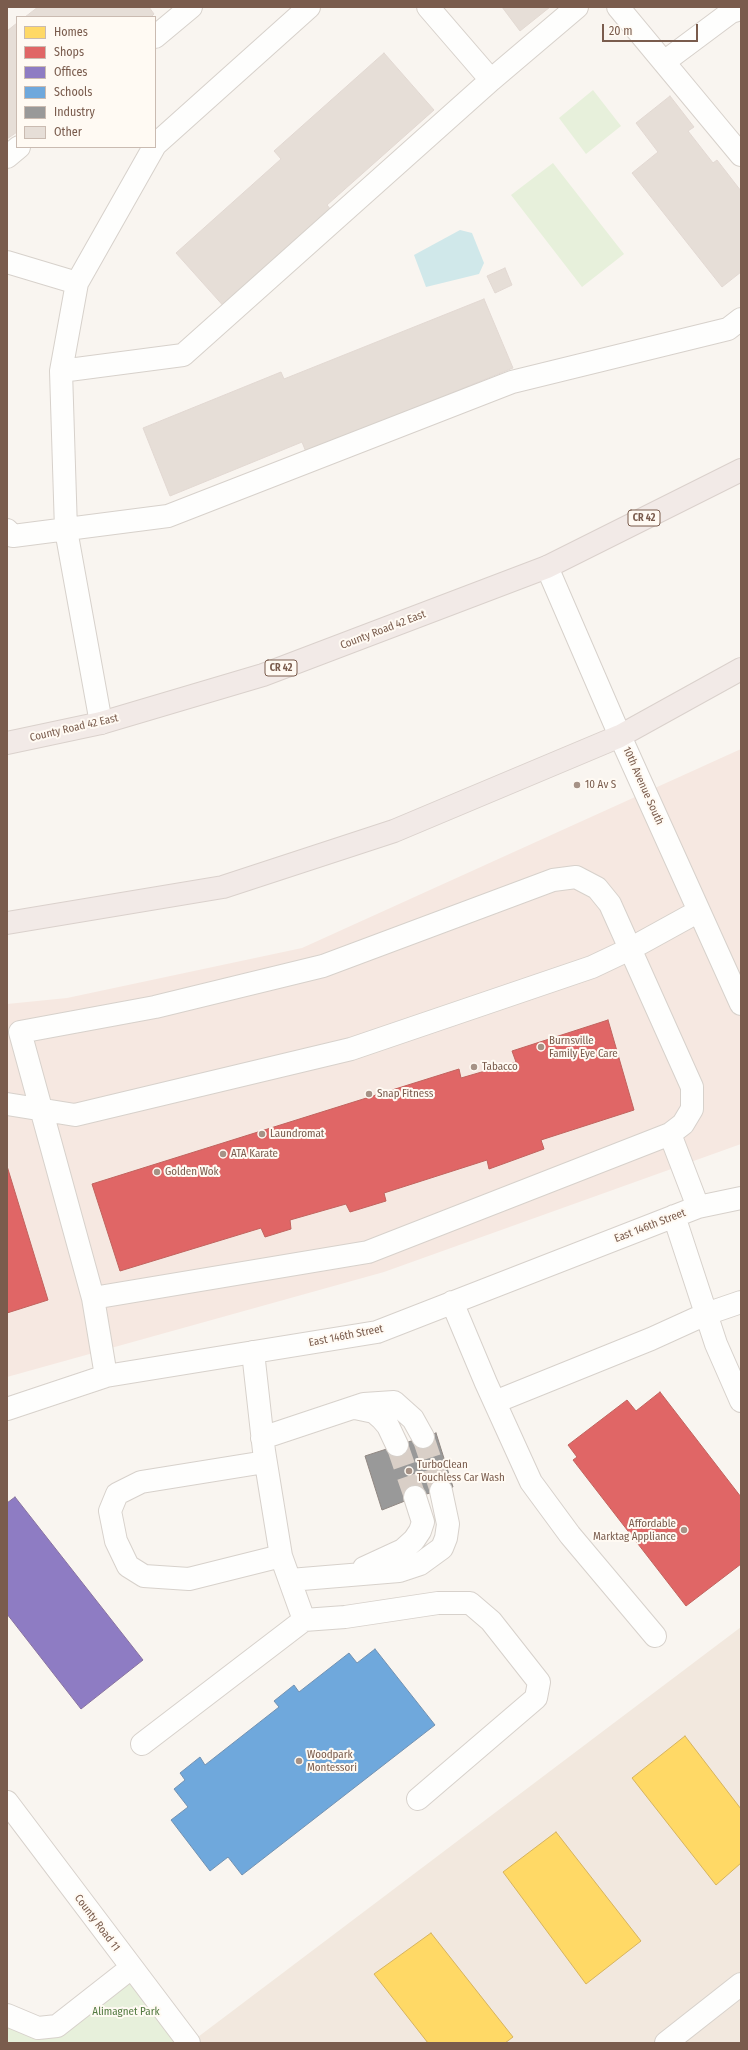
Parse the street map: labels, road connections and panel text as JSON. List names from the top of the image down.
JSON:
{
  "streets": {
    "highway": ["CR 42", "County Road 42 East"],
    "street": ["10th Avenue South", "East 146th Street", "County Road 11"]
  },
  "crossings": [
    ["County Road 42 East", "10th Avenue South"]
  ],
  "parks": ["Alimagnet Park"],
  "places": [
    "10 Av S",
    "Burnsville Family Eye Care",
    "Tabacco",
    "Snap Fitness",
    "Laundromat",
    "ATA Karate",
    "Golden Wok",
    "TurboClean Touchless Car Wash",
    "Affordable Marktag Appliance",
    "Woodpark Montessori"
  ],
  "legend": [
    "Homes",
    "Shops",
    "Offices",
    "Schools",
    "Industry",
    "Other"
  ],
  "scale_bar": "20 m"
}
